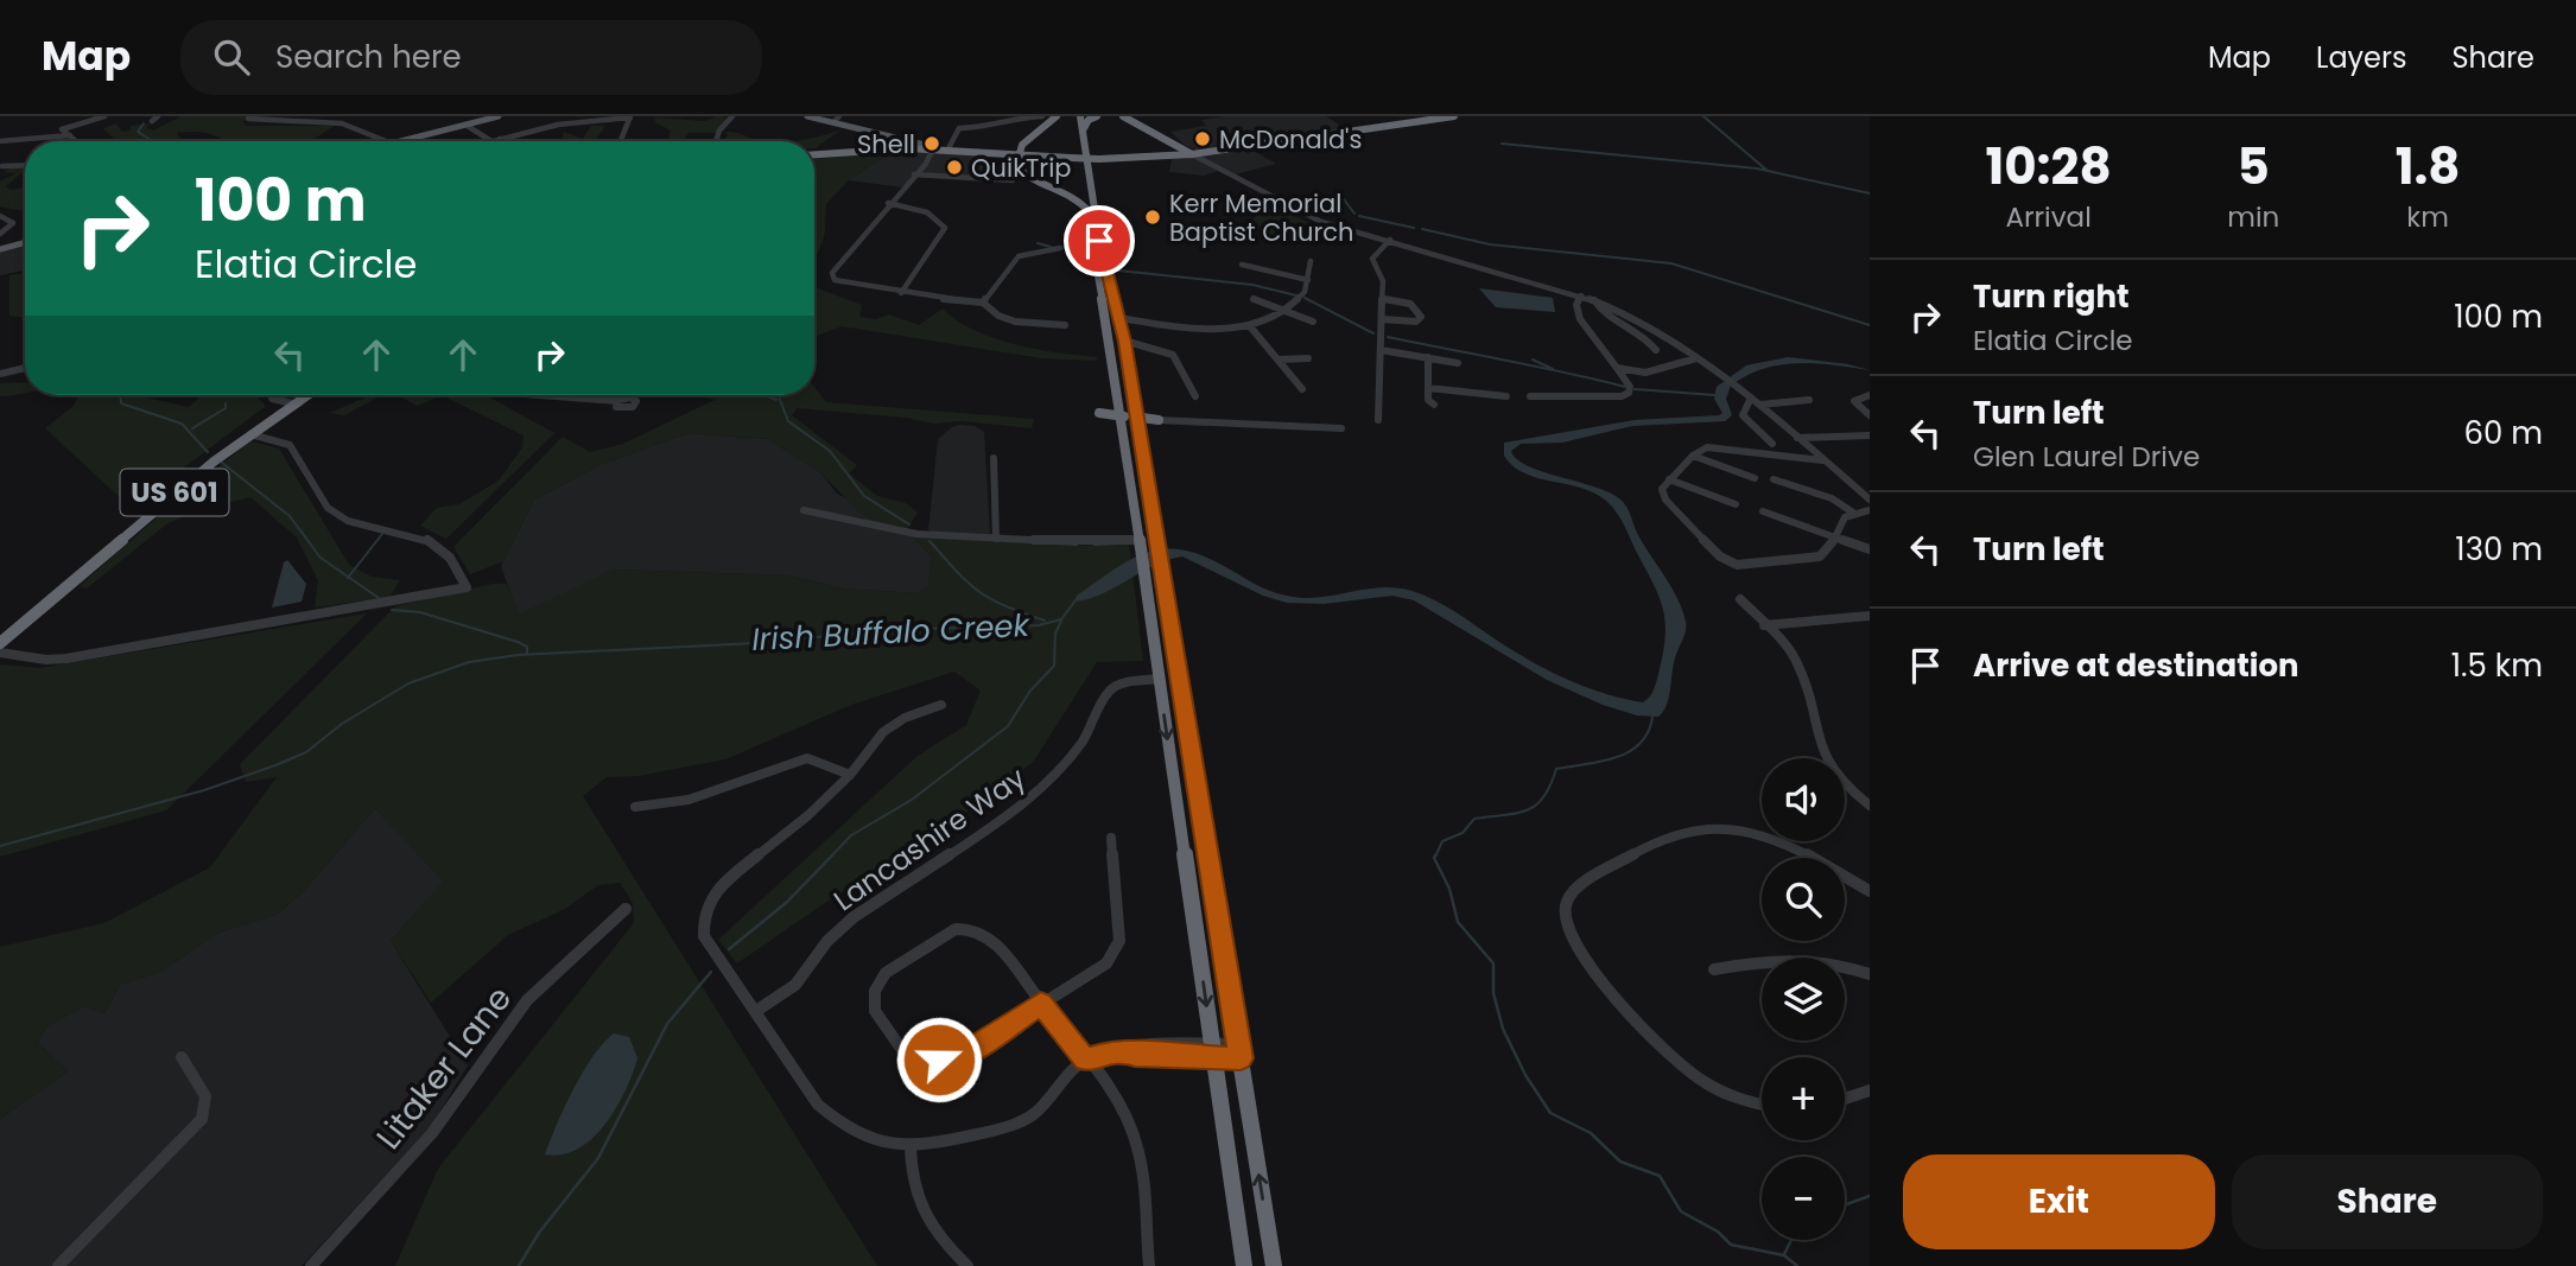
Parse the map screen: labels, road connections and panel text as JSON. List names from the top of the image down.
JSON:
{
  "streets": {
    "highway": ["US 601"],
    "street": ["Lancashire Way", "Litaker Lane"]
  },
  "water": ["Irish Buffalo Creek"],
  "places": [
    "McDonald's",
    "Shell",
    "QuikTrip",
    "Kerr Memorial Baptist Church"
  ],
  "page": {
    "header": "Map",
    "search": "Search here",
    "nav": ["Map", "Layers", "Share"],
    "eta": [
      "10:28",
      "Arrival",
      "5",
      "min",
      "1.8",
      "km"
    ],
    "turn": ["100 m", "Elatia Circle"],
    "list": [
      {
        "name": "Turn right",
        "note": "Elatia Circle",
        "value": "100 m"
      },
      {
        "name": "Turn left",
        "note": "Glen Laurel Drive",
        "value": "60 m"
      },
      {
        "name": "Turn left",
        "value": "130 m"
      },
      {
        "name": "Arrive at destination",
        "value": "1.5 km"
      }
    ],
    "map_buttons": ["+", "−"],
    "buttons": ["Exit", "Share"]
  }
}
